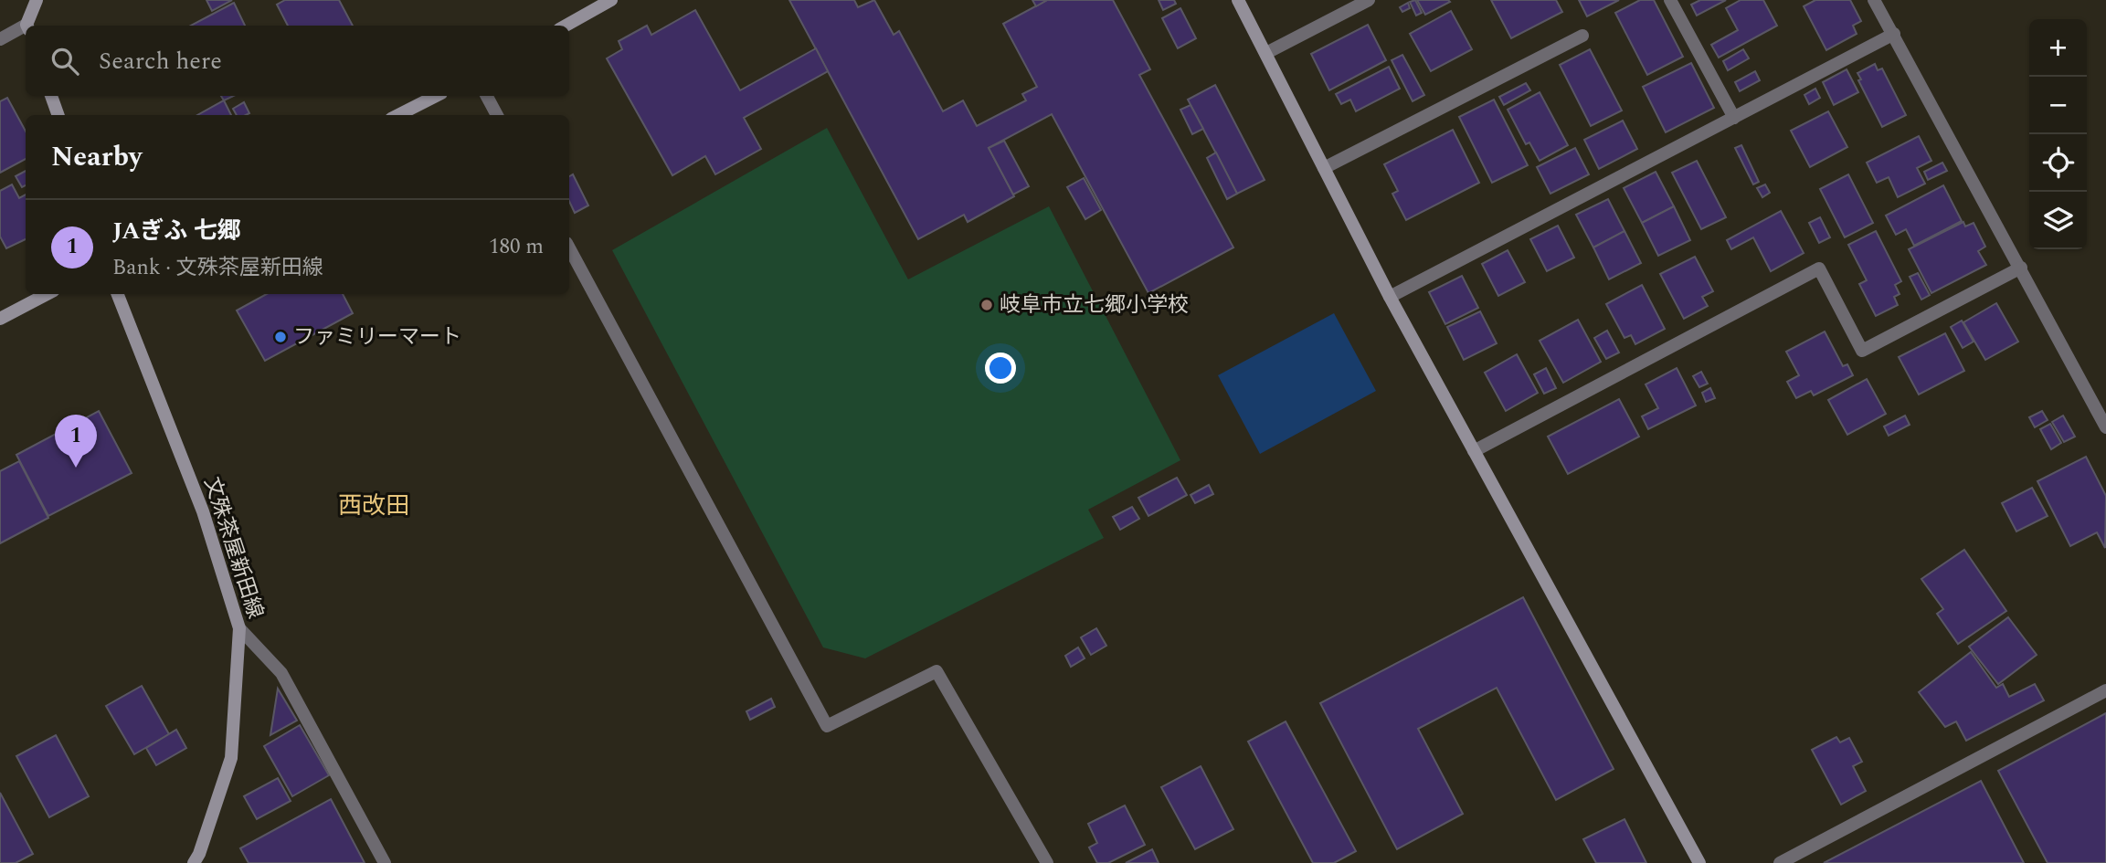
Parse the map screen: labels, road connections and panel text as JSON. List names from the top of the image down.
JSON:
{
  "streets": {
    "street": ["文殊茶屋新田線"]
  },
  "districts": ["西改田"],
  "places": ["岐阜市立七郷小学校", "ファミリーマート"],
  "page": {
    "map_buttons": ["+", "−"],
    "search": "Search here",
    "heading": "Nearby",
    "list": [
      {
        "mark": "1",
        "name": "JAぎふ 七郷",
        "note": "Bank · 文殊茶屋新田線",
        "value": "180 m"
      }
    ],
    "pins": "1"
  }
}
